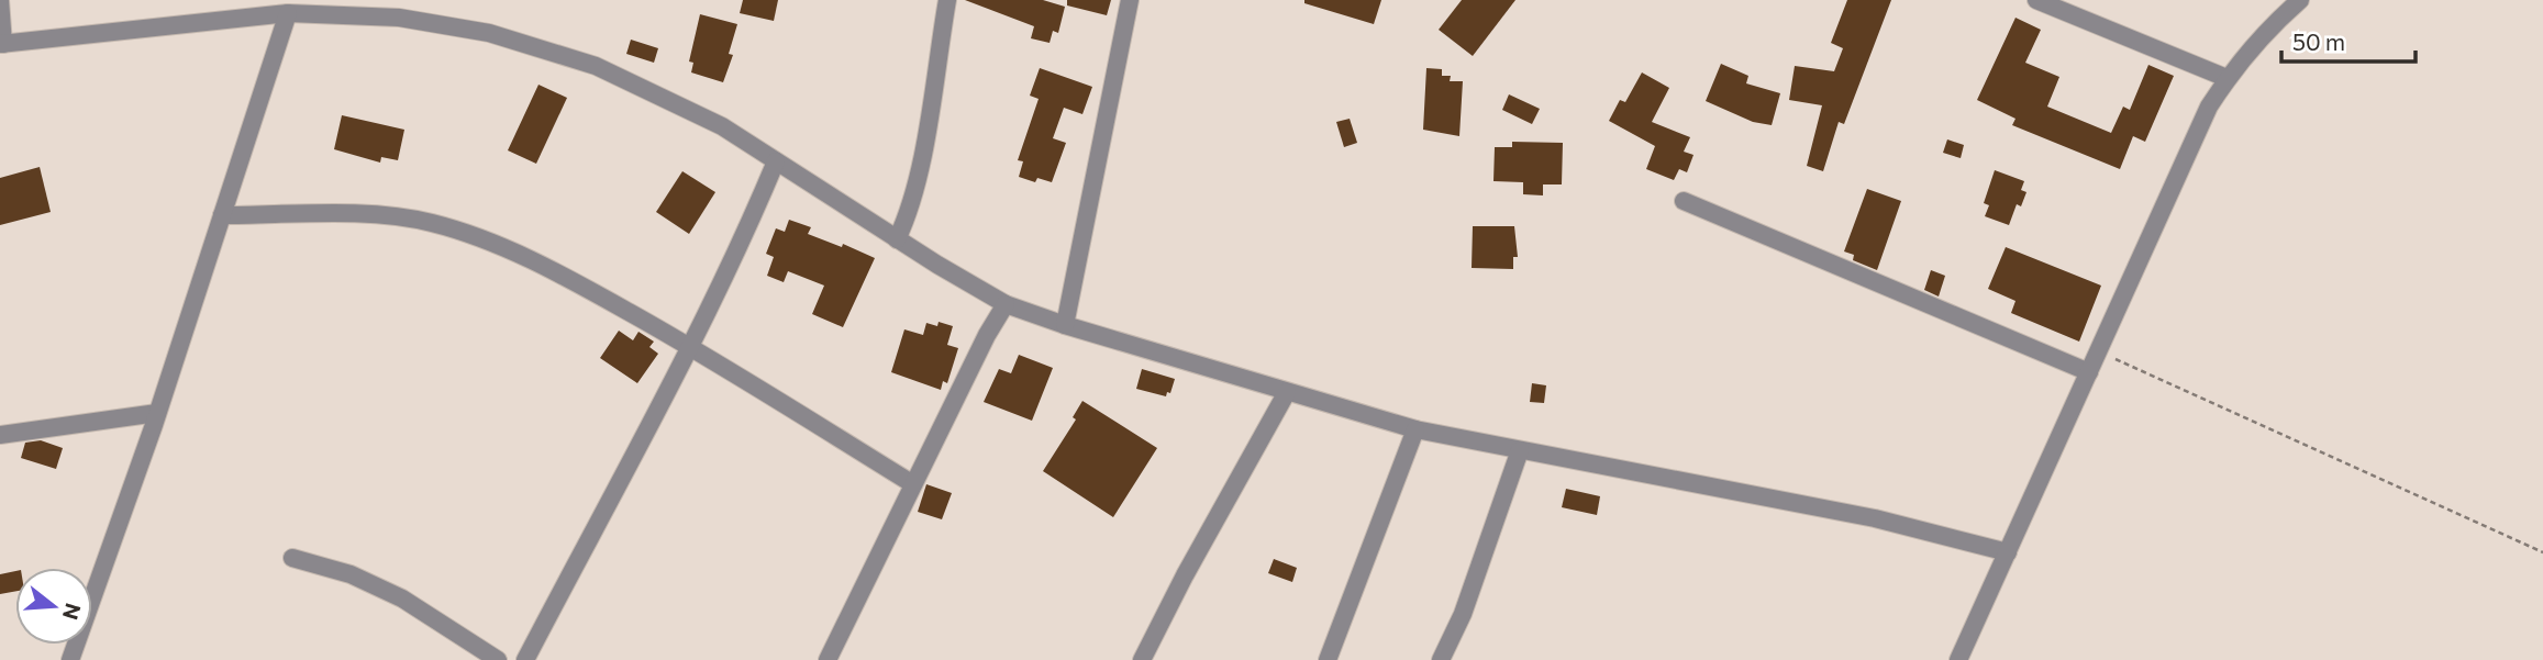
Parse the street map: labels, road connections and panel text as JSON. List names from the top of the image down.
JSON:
{
  "scale_bar": "50 m",
  "north": "right"
}
